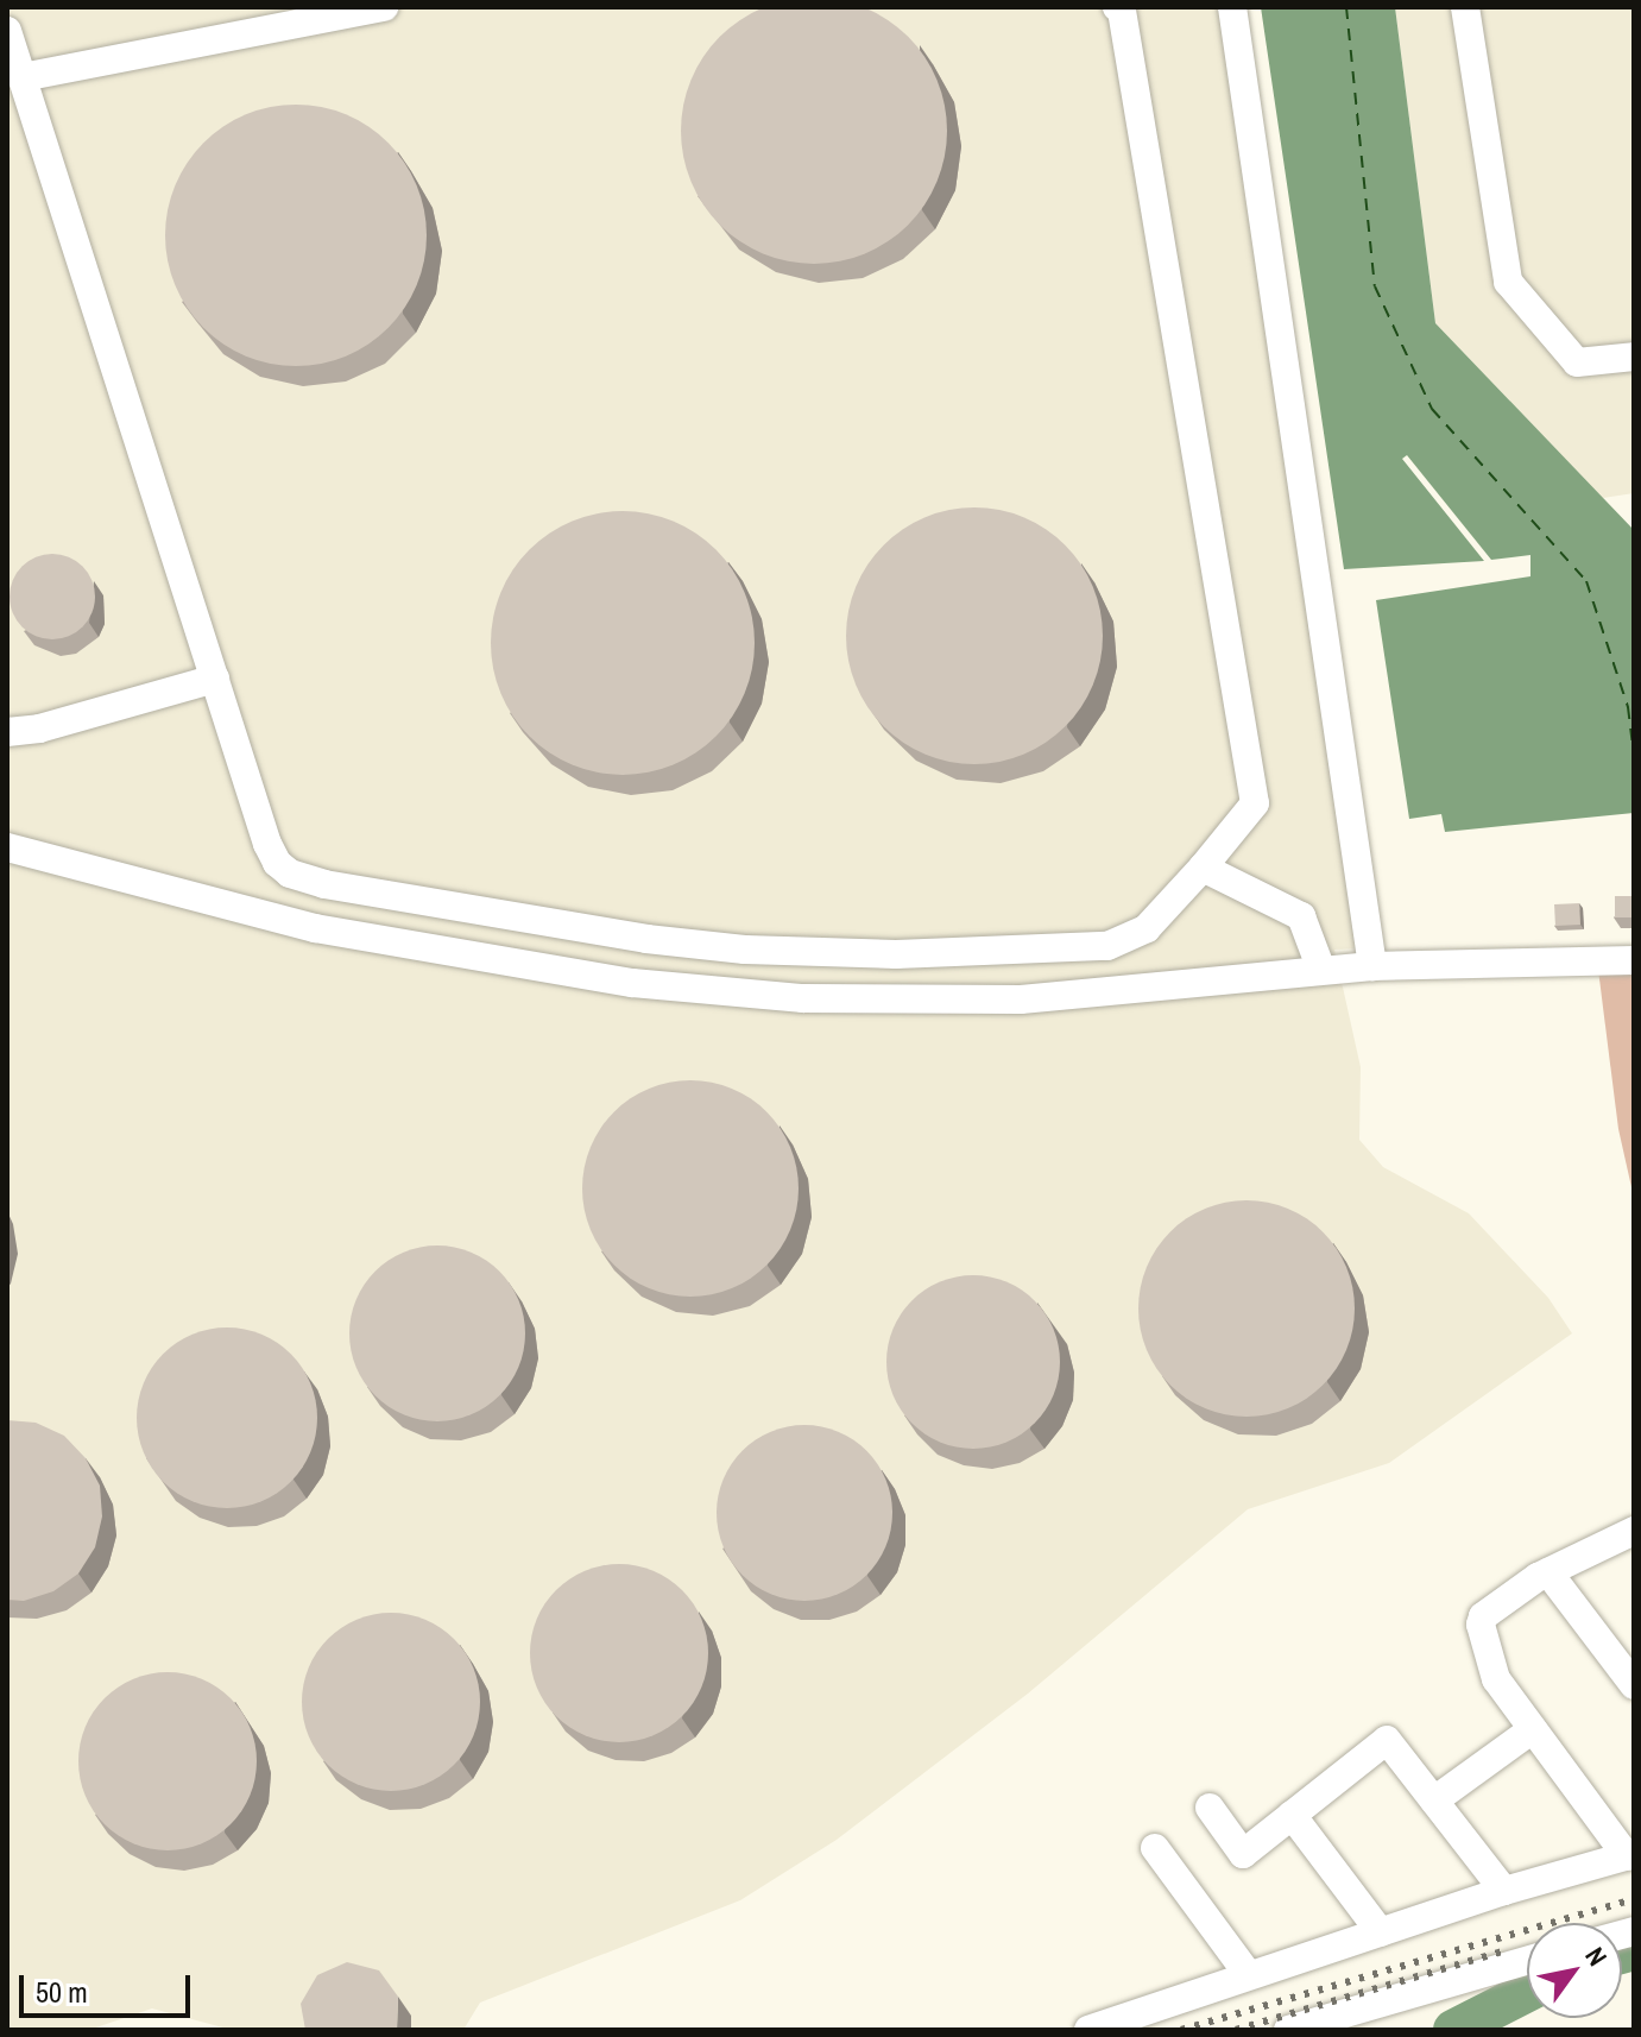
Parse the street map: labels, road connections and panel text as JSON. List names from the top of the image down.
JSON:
{
  "scale_bar": "50 m",
  "north": "top right"
}
